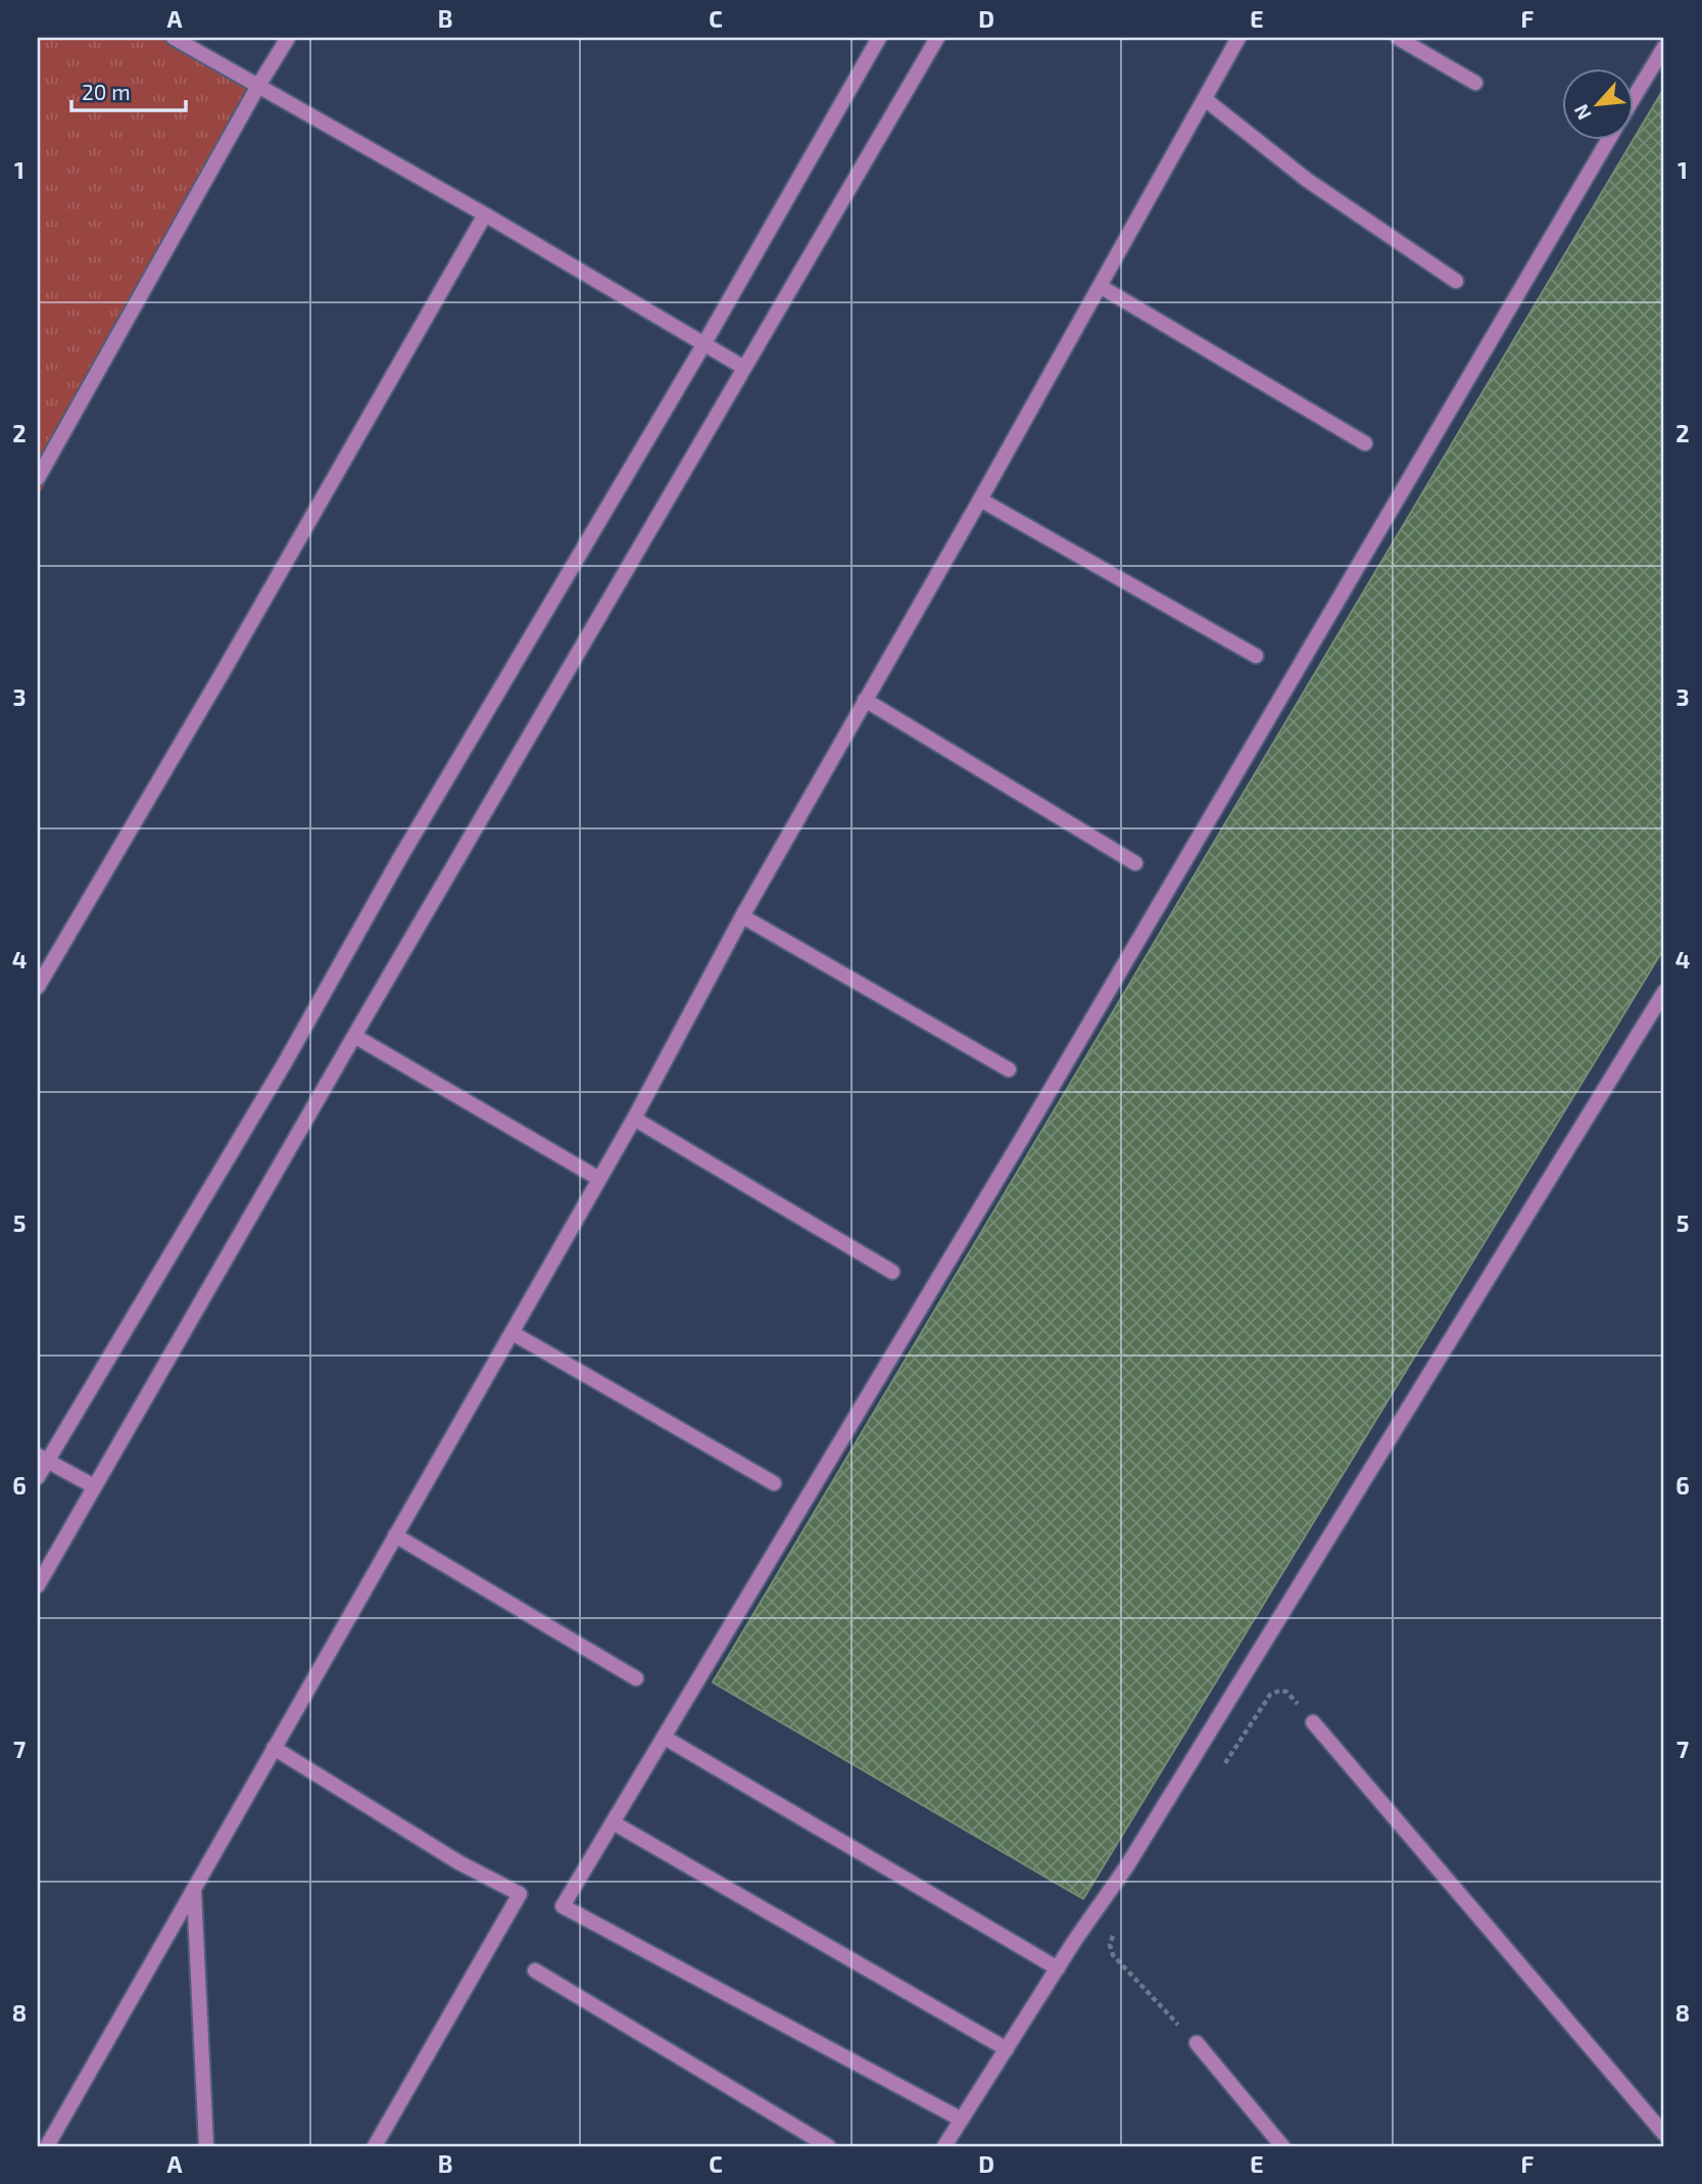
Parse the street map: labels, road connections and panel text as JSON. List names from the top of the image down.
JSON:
{
  "scale_bar": "20 m",
  "north": "bottom left",
  "grid": {
    "columns": [
      "A",
      "B",
      "C",
      "D",
      "E",
      "F"
    ],
    "rows": [
      "1",
      "2",
      "3",
      "4",
      "5",
      "6",
      "7",
      "8"
    ]
  }
}
